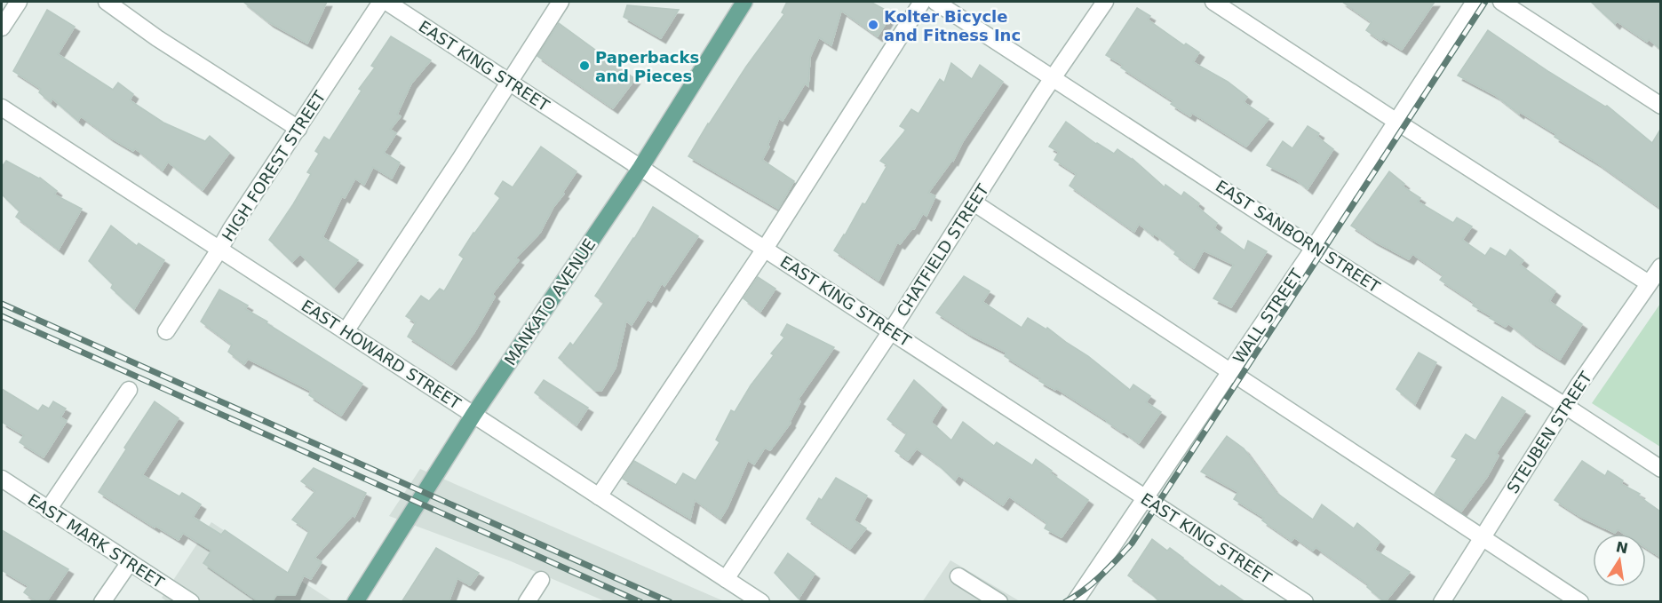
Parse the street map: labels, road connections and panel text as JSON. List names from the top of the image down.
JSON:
{
  "streets": {
    "main road": ["MANKATO AVENUE"],
    "street": [
      "EAST KING STREET",
      "HIGH FOREST STREET",
      "EAST SANBORN STREET",
      "CHATFIELD STREET",
      "WALL STREET",
      "EAST HOWARD STREET",
      "STEUBEN STREET",
      "EAST MARK STREET"
    ]
  },
  "crossings": [
    ["EAST KING STREET", "CHATFIELD STREET"],
    ["EAST KING STREET", "MANKATO AVENUE"],
    ["EAST KING STREET", "WALL STREET"],
    ["HIGH FOREST STREET", "EAST HOWARD STREET"],
    ["EAST SANBORN STREET", "CHATFIELD STREET"],
    ["EAST SANBORN STREET", "WALL STREET"],
    ["EAST SANBORN STREET", "STEUBEN STREET"],
    ["CHATFIELD STREET", "EAST HOWARD STREET"],
    ["MANKATO AVENUE", "EAST HOWARD STREET"]
  ],
  "places": ["Kolter Bicycle and Fitness Inc", "Paperbacks and Pieces"],
  "north": "top"
}
